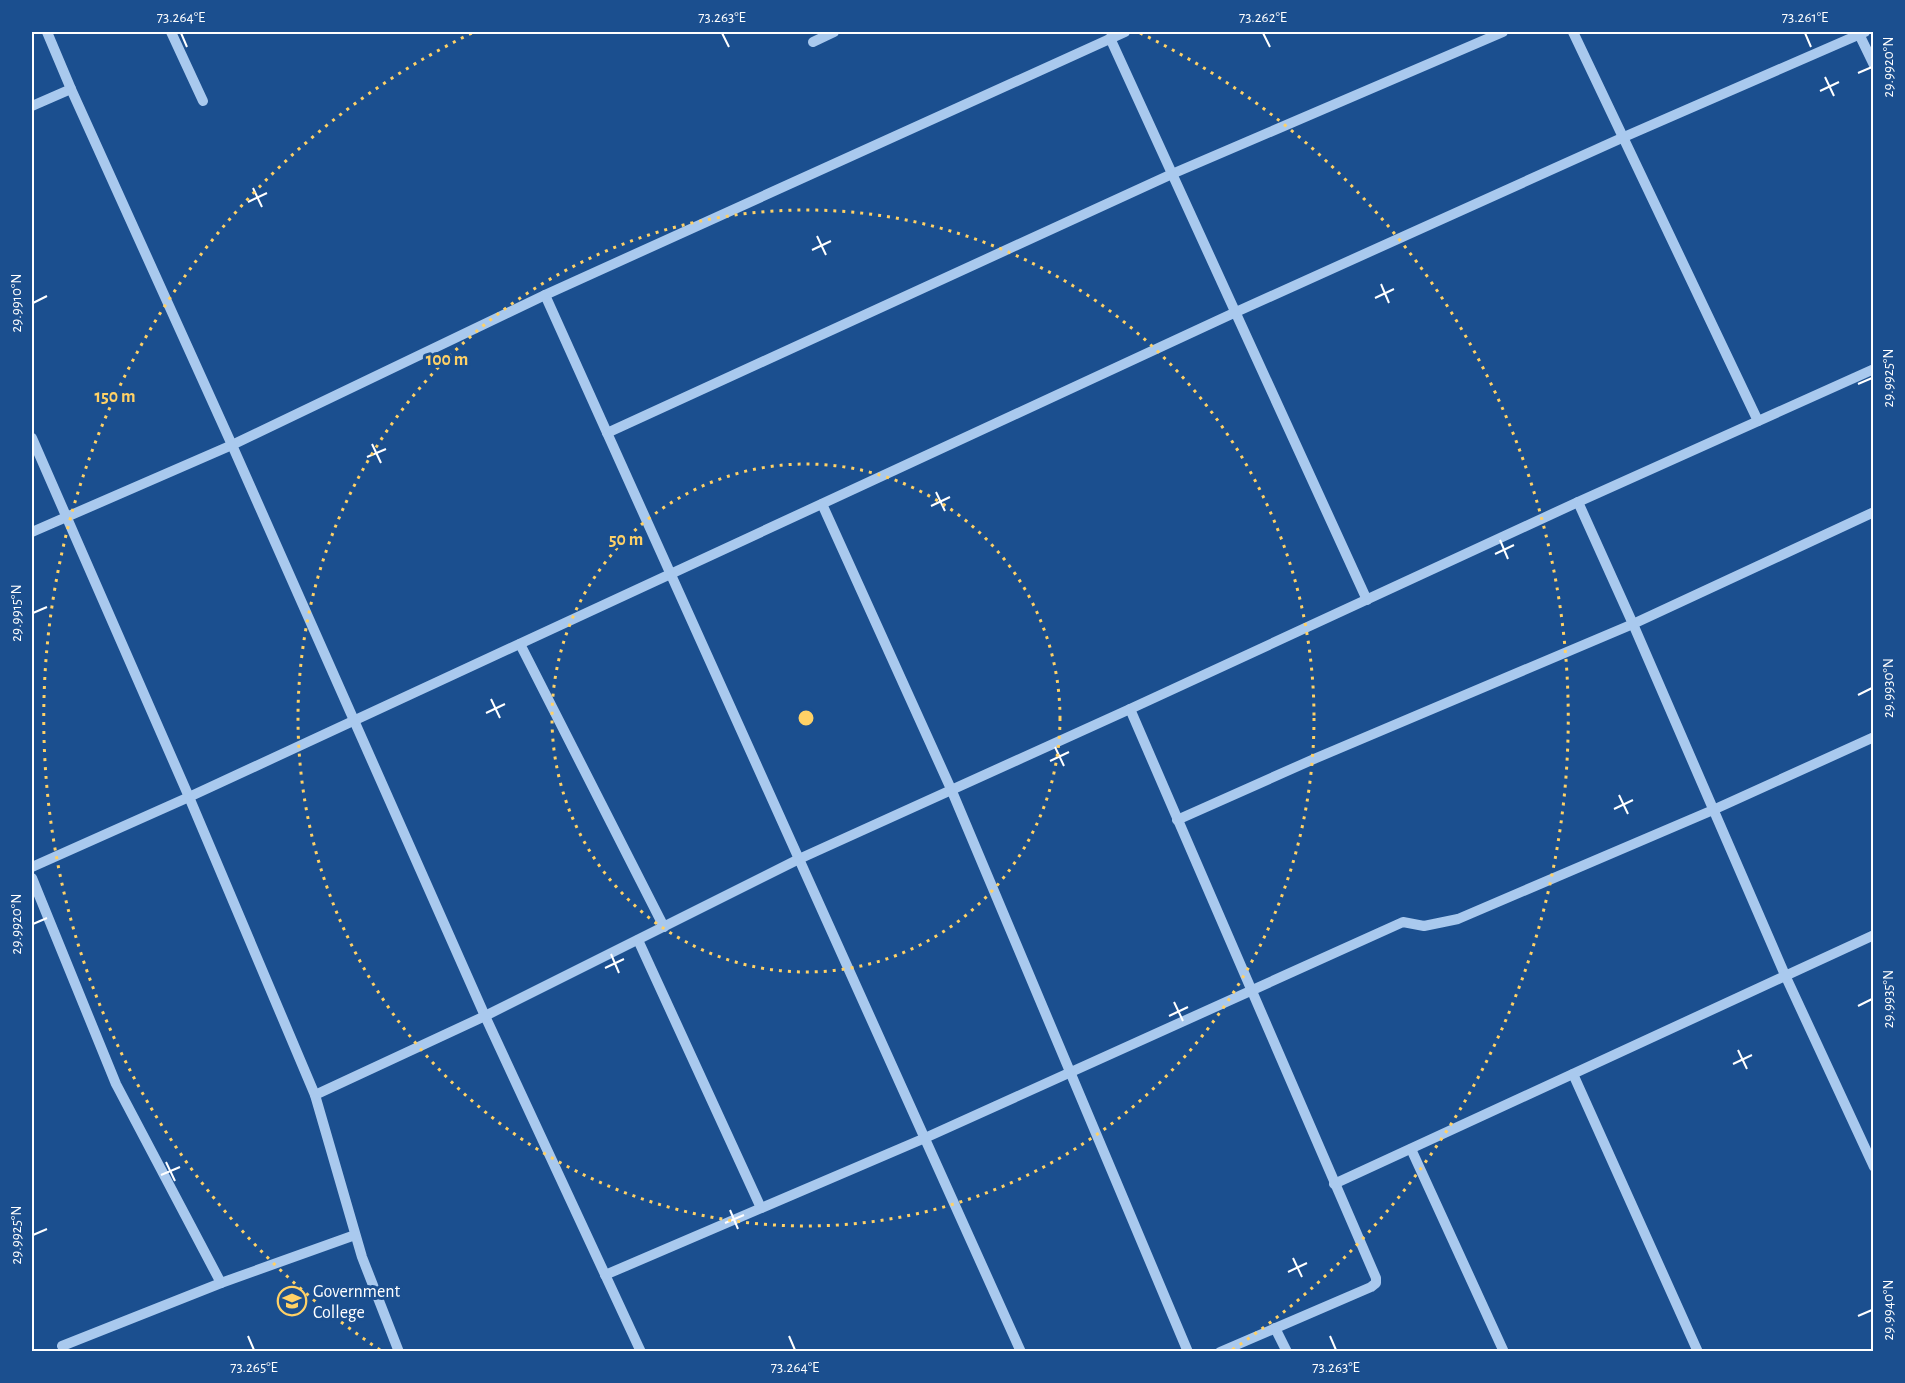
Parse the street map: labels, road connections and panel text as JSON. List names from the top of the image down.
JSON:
{
  "places": {
    "school or university": ["Government College"]
  },
  "coordinates": [
    "73.264°E",
    "73.263°E",
    "73.262°E",
    "73.261°E",
    "29.9920°N",
    "29.9910°N",
    "29.9925°N",
    "29.9915°N",
    "29.9930°N",
    "29.9935°N",
    "29.9940°N",
    "73.265°E"
  ],
  "rings": ["100 m", "150 m", "50 m"]
}
